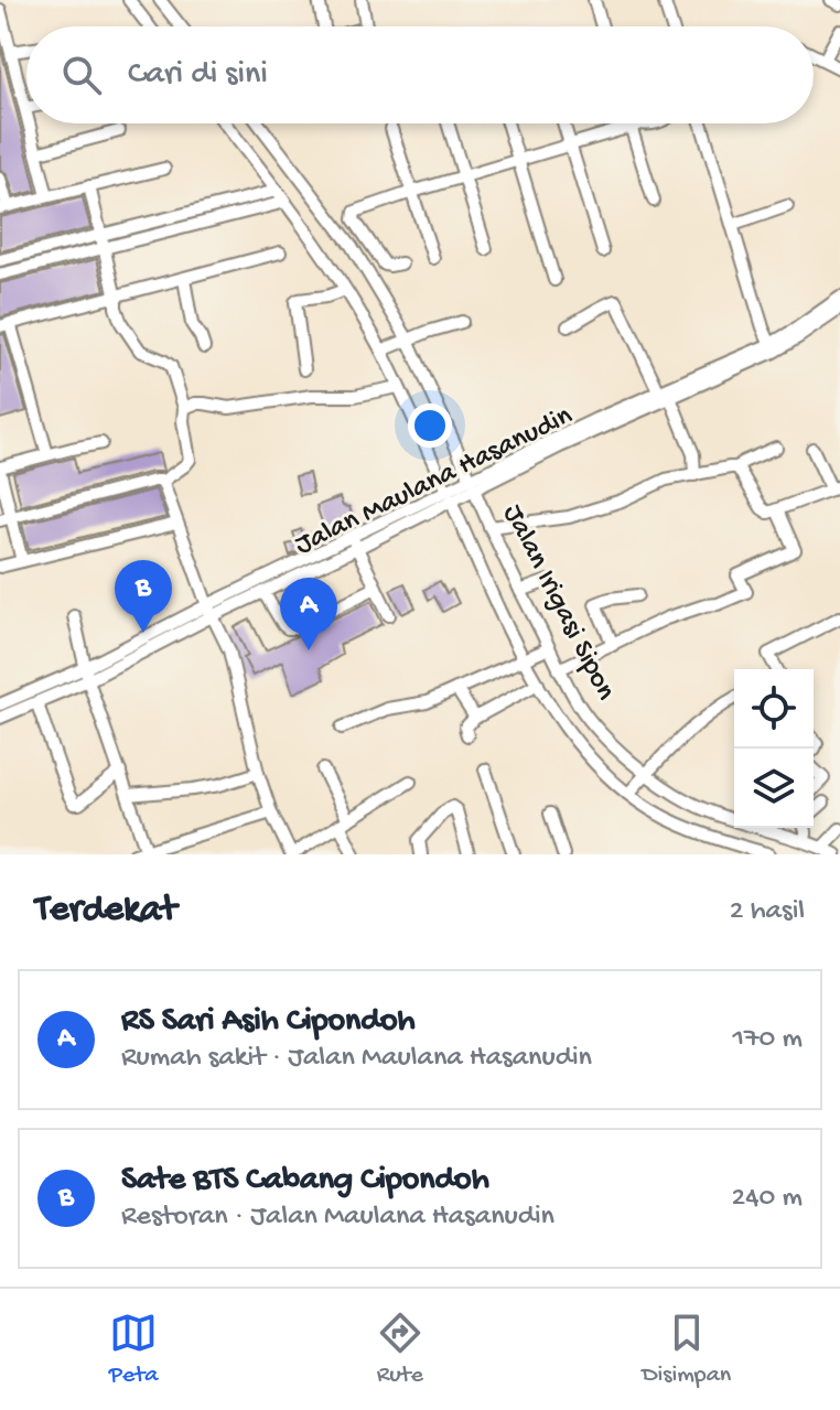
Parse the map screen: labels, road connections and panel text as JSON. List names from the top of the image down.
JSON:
{
  "streets": {
    "street": ["Jalan Maulana Hasanudin", "Jalan Irigasi Sipon"]
  },
  "crossings": [
    ["Jalan Maulana Hasanudin", "Jalan Irigasi Sipon"]
  ],
  "page": {
    "search": "Cari di sini",
    "pins": ["B", "A"],
    "heading": ["Terdekat", "2 hasil"],
    "list": [
      {
        "mark": "A",
        "name": "RS Sari Asih Cipondoh",
        "note": "Rumah sakit · Jalan Maulana Hasanudin",
        "value": "170 m"
      },
      {
        "mark": "B",
        "name": "Sate BTS Cabang Cipondoh",
        "note": "Restoran · Jalan Maulana Hasanudin",
        "value": "240 m"
      }
    ],
    "nav": ["Peta", "Rute", "Disimpan"]
  }
}
